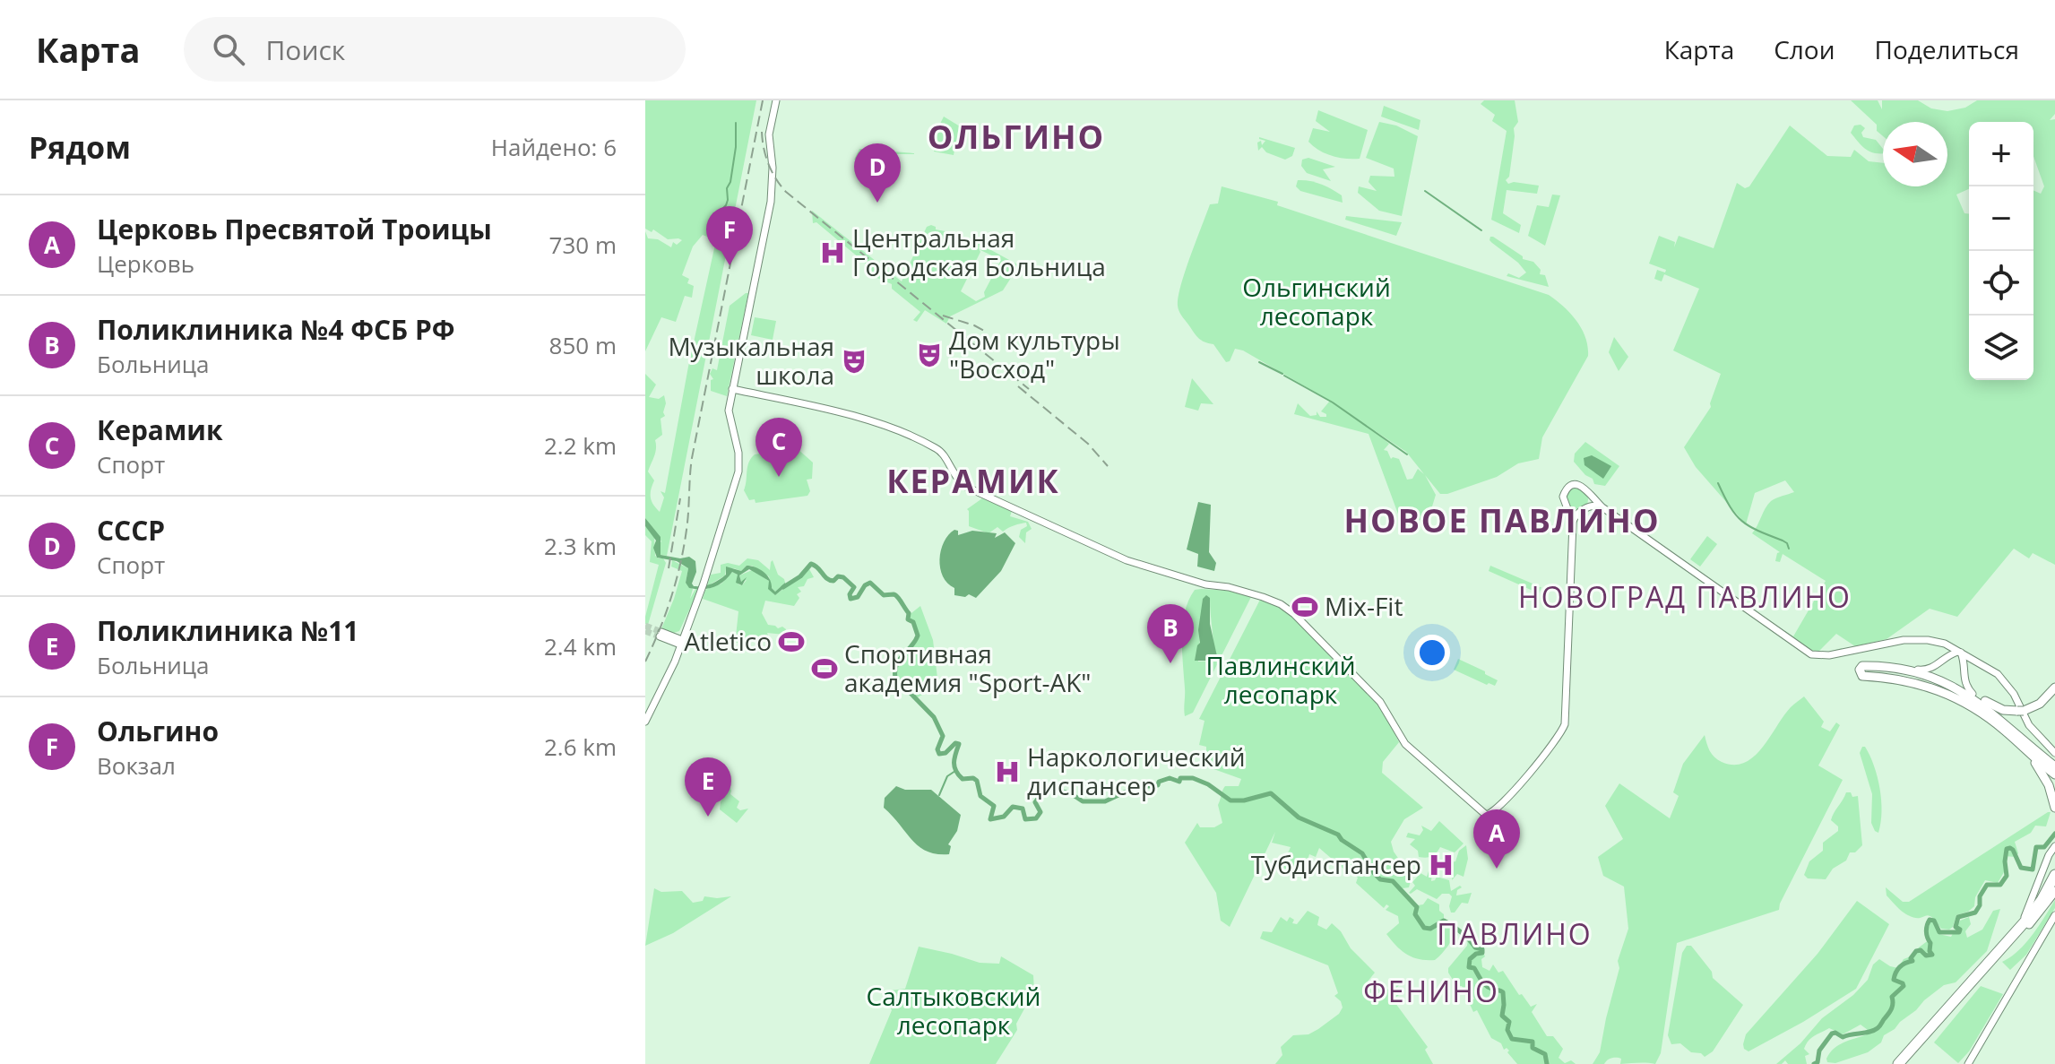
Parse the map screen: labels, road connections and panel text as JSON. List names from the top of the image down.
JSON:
{
  "districts": [
    "ОЛЬГИНО",
    "КЕРАМИК",
    "НОВОЕ ПАВЛИНО",
    "НОВОГРАД ПАВЛИНО",
    "ПАВЛИНО",
    "ФЕНИНО"
  ],
  "parks": ["Ольгинский лесопарк", "Павлинский лесопарк", "Салтыковский лесопарк"],
  "places": {
    "hospital": ["Центральная Городская Больница", "Наркологический диспансер", "Тубдиспансер"],
    "theatre": ["Дом культуры \"Восход\"", "Музыкальная школа"],
    "sports": ["Mix-Fit", "Atletico", "Спортивная академия \"Sport-AK\""]
  },
  "north": "left",
  "page": {
    "header": "Карта",
    "search": "Поиск",
    "nav": ["Карта", "Слои", "Поделиться"],
    "heading": ["Рядом", "Найдено: 6"],
    "map_buttons": ["+", "−"],
    "pins": [
      "D",
      "F",
      "C",
      "B",
      "E",
      "A"
    ],
    "list": [
      {
        "mark": "A",
        "name": "Церковь Пресвятой Троицы",
        "note": "Церковь",
        "value": "730 m"
      },
      {
        "mark": "B",
        "name": "Поликлиника №4 ФСБ РФ",
        "note": "Больница",
        "value": "850 m"
      },
      {
        "mark": "C",
        "name": "Керамик",
        "note": "Спорт",
        "value": "2.2 km"
      },
      {
        "mark": "D",
        "name": "СССР",
        "note": "Спорт",
        "value": "2.3 km"
      },
      {
        "mark": "E",
        "name": "Поликлиника №11",
        "note": "Больница",
        "value": "2.4 km"
      },
      {
        "mark": "F",
        "name": "Ольгино",
        "note": "Вокзал",
        "value": "2.6 km"
      }
    ]
  }
}
